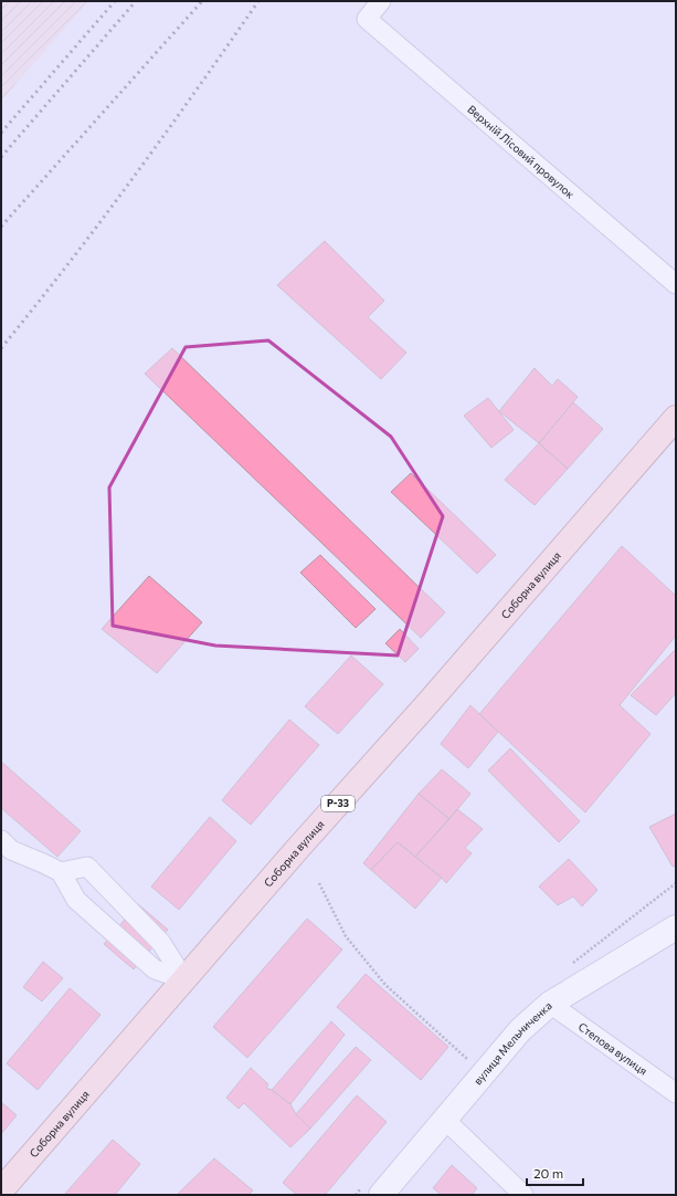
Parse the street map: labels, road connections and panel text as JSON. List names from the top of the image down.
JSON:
{
  "streets": {
    "main road": ["Соборна вулиця", "Р-33"],
    "street": ["Верхній Лісовий провулок", "вулиця Мельниченка", "Степова вулиця"]
  },
  "crossings": [
    ["вулиця Мельниченка", "Степова вулиця"]
  ],
  "scale_bar": "20 m"
}
